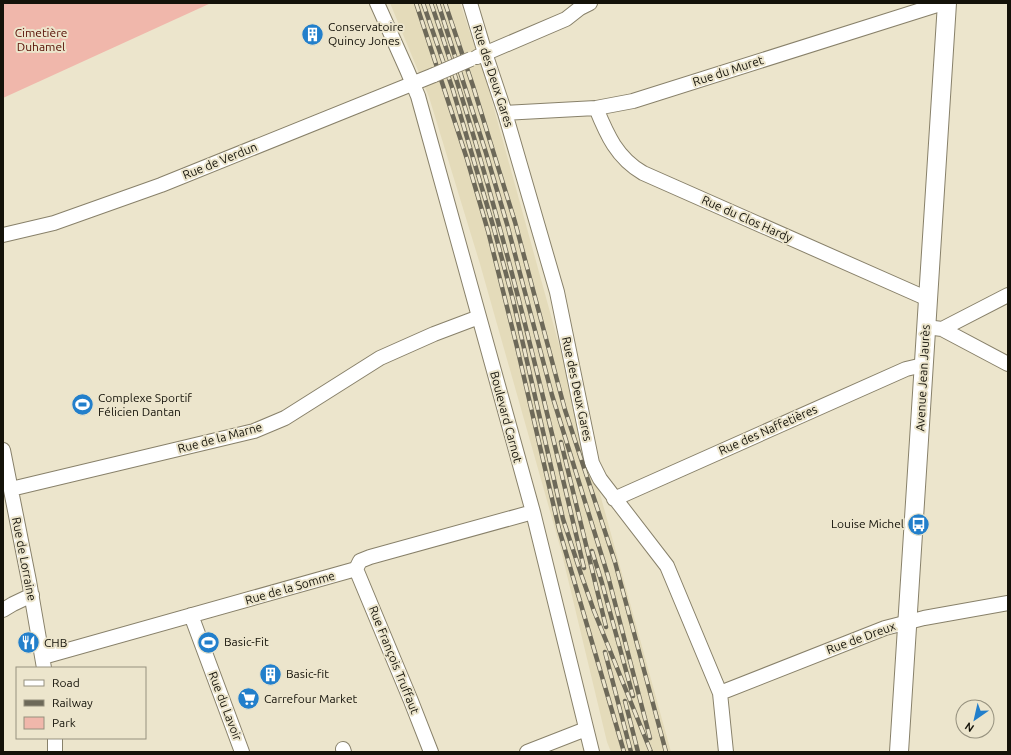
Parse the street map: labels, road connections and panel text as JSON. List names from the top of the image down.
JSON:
{
  "streets": {
    "main road": ["Avenue Jean Jaurès"],
    "street": [
      "Rue du Muret",
      "Rue des Deux Gares",
      "Rue de Verdun",
      "Rue du Clos Hardy",
      "Boulevard Carnot",
      "Rue des Naffetières",
      "Rue de la Marne",
      "Rue de Lorraine",
      "Rue de la Somme",
      "Rue de Dreux",
      "Rue François Truffaut",
      "Rue du Lavoir"
    ]
  },
  "crossings": [
    ["Rue du Muret", "Rue des Deux Gares"],
    ["Rue du Muret", "Rue du Clos Hardy"],
    ["Rue du Muret", "Avenue Jean Jaurès"],
    ["Rue des Deux Gares", "Rue de Verdun"],
    ["Rue des Deux Gares", "Rue des Naffetières"],
    ["Rue des Deux Gares", "Rue de Dreux"],
    ["Rue de Verdun", "Boulevard Carnot"],
    ["Rue du Clos Hardy", "Avenue Jean Jaurès"],
    ["Avenue Jean Jaurès", "Rue des Naffetières"],
    ["Avenue Jean Jaurès", "Rue de Dreux"],
    ["Boulevard Carnot", "Rue de la Marne"],
    ["Boulevard Carnot", "Rue de la Somme"],
    ["Rue de la Marne", "Rue de Lorraine"],
    ["Rue de Lorraine", "Rue de la Somme"],
    ["Rue de la Somme", "Rue François Truffaut"],
    ["Rue de la Somme", "Rue du Lavoir"]
  ],
  "parks": ["Cimetière Duhamel"],
  "places": {
    "building": ["Conservatoire Quincy Jones", "Basic-fit"],
    "sports": ["Complexe Sportif Félicien Dantan", "Basic-Fit"],
    "bus stop": ["Louise Michel"],
    "restaurant": ["CHB"],
    "supermarket": ["Carrefour Market"]
  },
  "legend": ["Road", "Railway", "Park"],
  "north": "bottom left"
}
